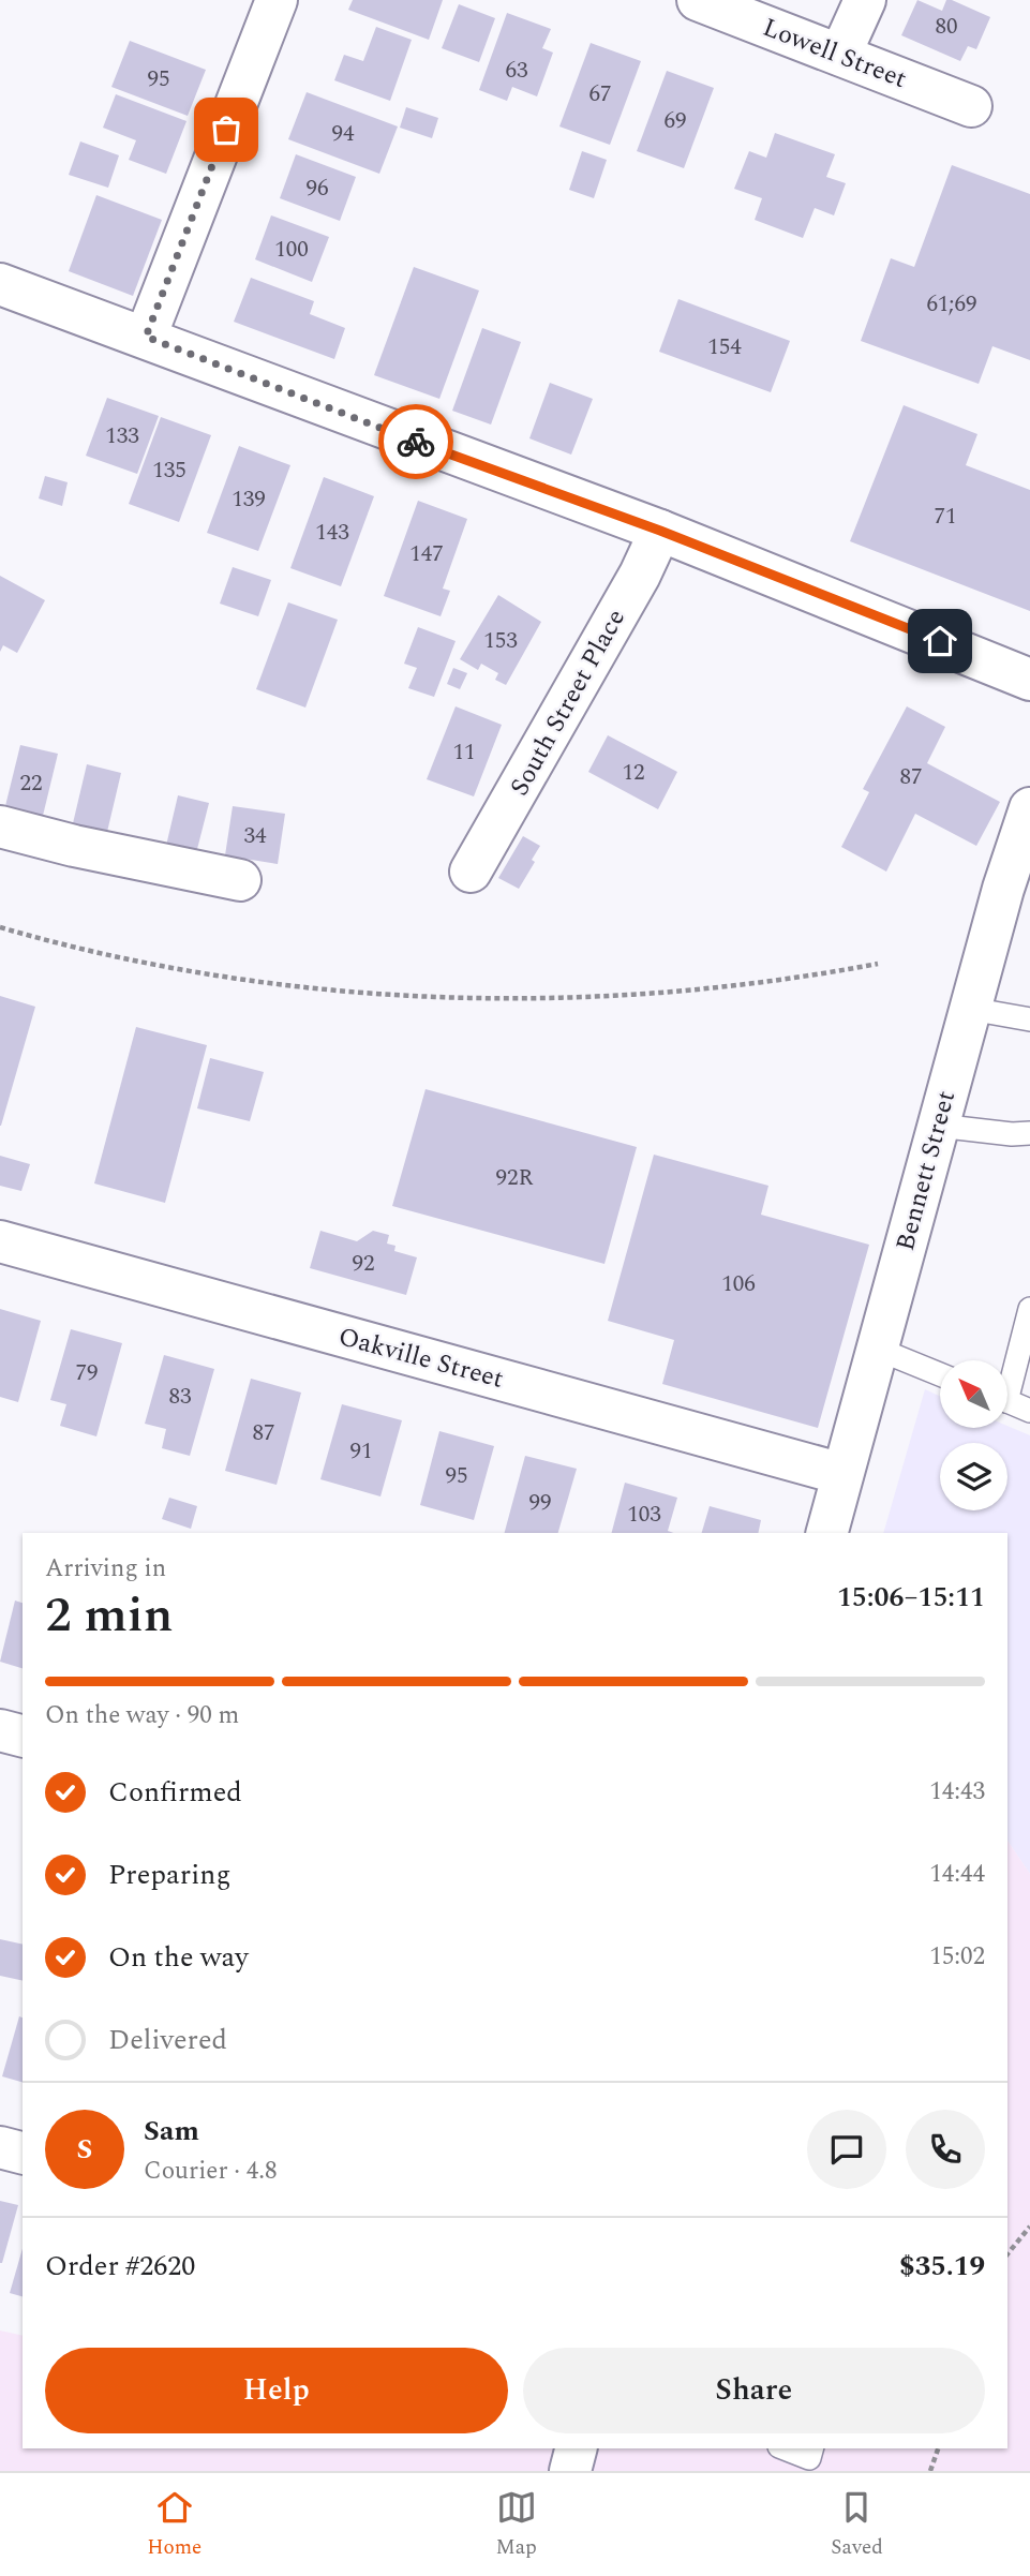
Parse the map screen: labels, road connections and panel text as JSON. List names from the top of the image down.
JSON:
{
  "streets": {
    "street": [
      "Lowell Street",
      "South Street Place",
      "Bennett Street",
      "Oakville Street"
    ]
  },
  "crossings": [
    ["Bennett Street", "Oakville Street"]
  ],
  "house_numbers": [
    "80",
    "63",
    "95",
    "67",
    "69",
    "94",
    "96",
    "100",
    "61;69",
    "154",
    "133",
    "135",
    "139",
    "71",
    "143",
    "147",
    "153",
    "11",
    "12",
    "87",
    "22",
    "34",
    "92R",
    "92",
    "106",
    "79",
    "83",
    "87",
    "91",
    "95",
    "99",
    "103"
  ],
  "north": "top left",
  "page": {
    "heading": ["2 min", "Arriving in", "15:06–15:11"],
    "panel": [
      "Sam",
      "Courier · 4.8",
      "Order #2620",
      "$35.19"
    ],
    "bar": "On the way · 90 m",
    "list": [
      ["Confirmed", "14:43"],
      ["Preparing", "14:44"],
      ["On the way", "15:02"],
      "Delivered"
    ],
    "round": "S",
    "buttons": ["Help", "Share"],
    "tabs": ["Home", "Map", "Saved"]
  }
}
